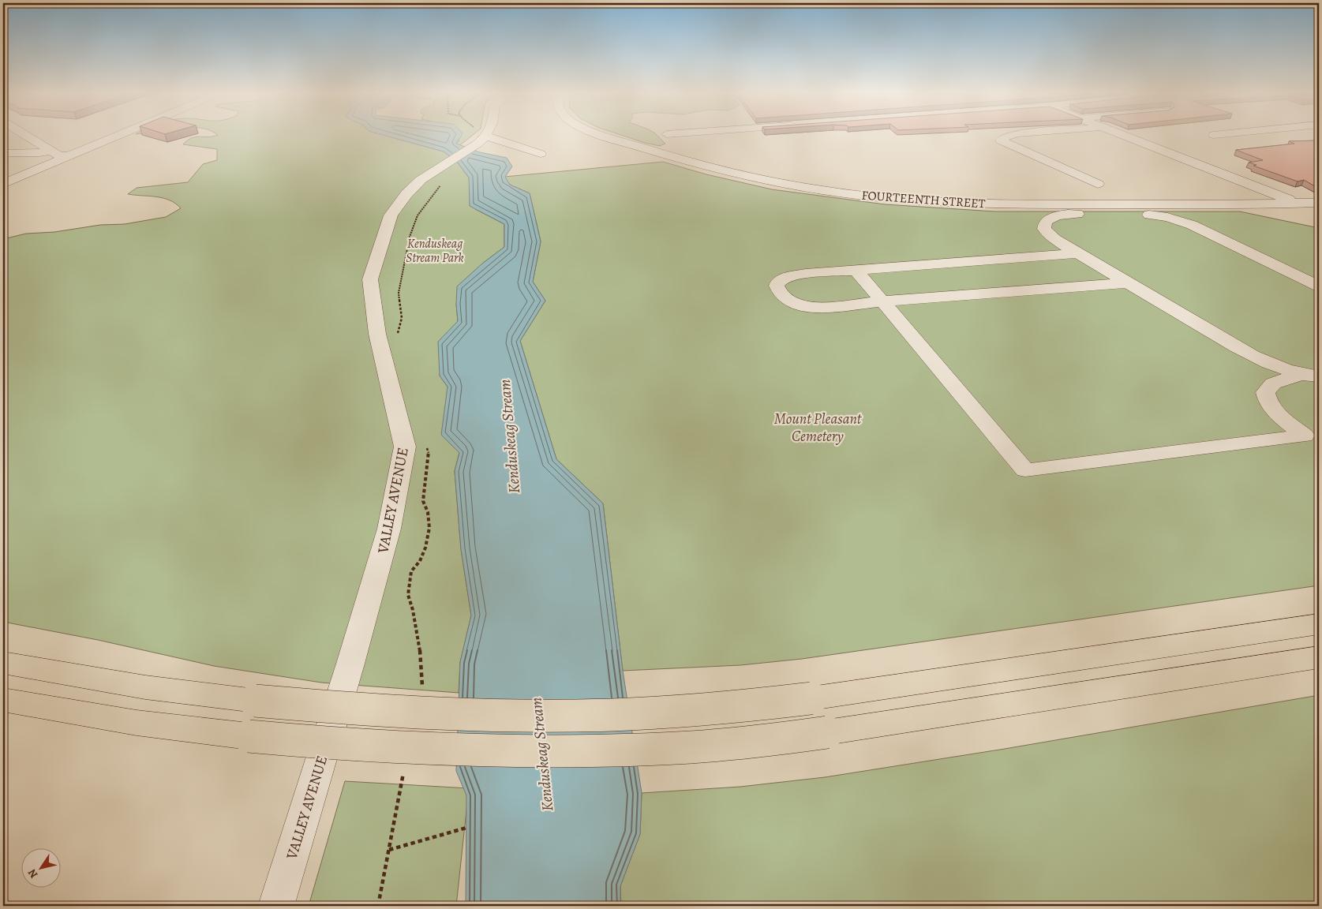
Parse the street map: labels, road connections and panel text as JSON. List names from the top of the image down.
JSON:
{
  "streets": {
    "street": ["FOURTEENTH STREET", "VALLEY AVENUE"]
  },
  "water": ["Kenduskeag Stream"],
  "parks": ["Kenduskeag Stream Park", "Mount Pleasant Cemetery"],
  "north": "bottom left"
}
